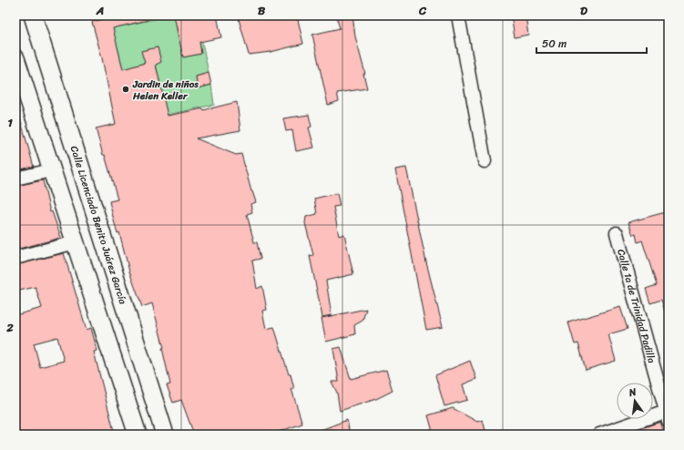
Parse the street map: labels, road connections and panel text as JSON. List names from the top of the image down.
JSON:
{
  "streets": {
    "street": ["Calle Licenciado Benito Juárez García", "Calle 1a de Trinidad Padilla"]
  },
  "places": ["Jardin de niños Helen Keller"],
  "scale_bar": "50 m",
  "north": "top",
  "grid": {
    "columns": [
      "A",
      "B",
      "C",
      "D"
    ],
    "rows": ["1", "2"]
  }
}
